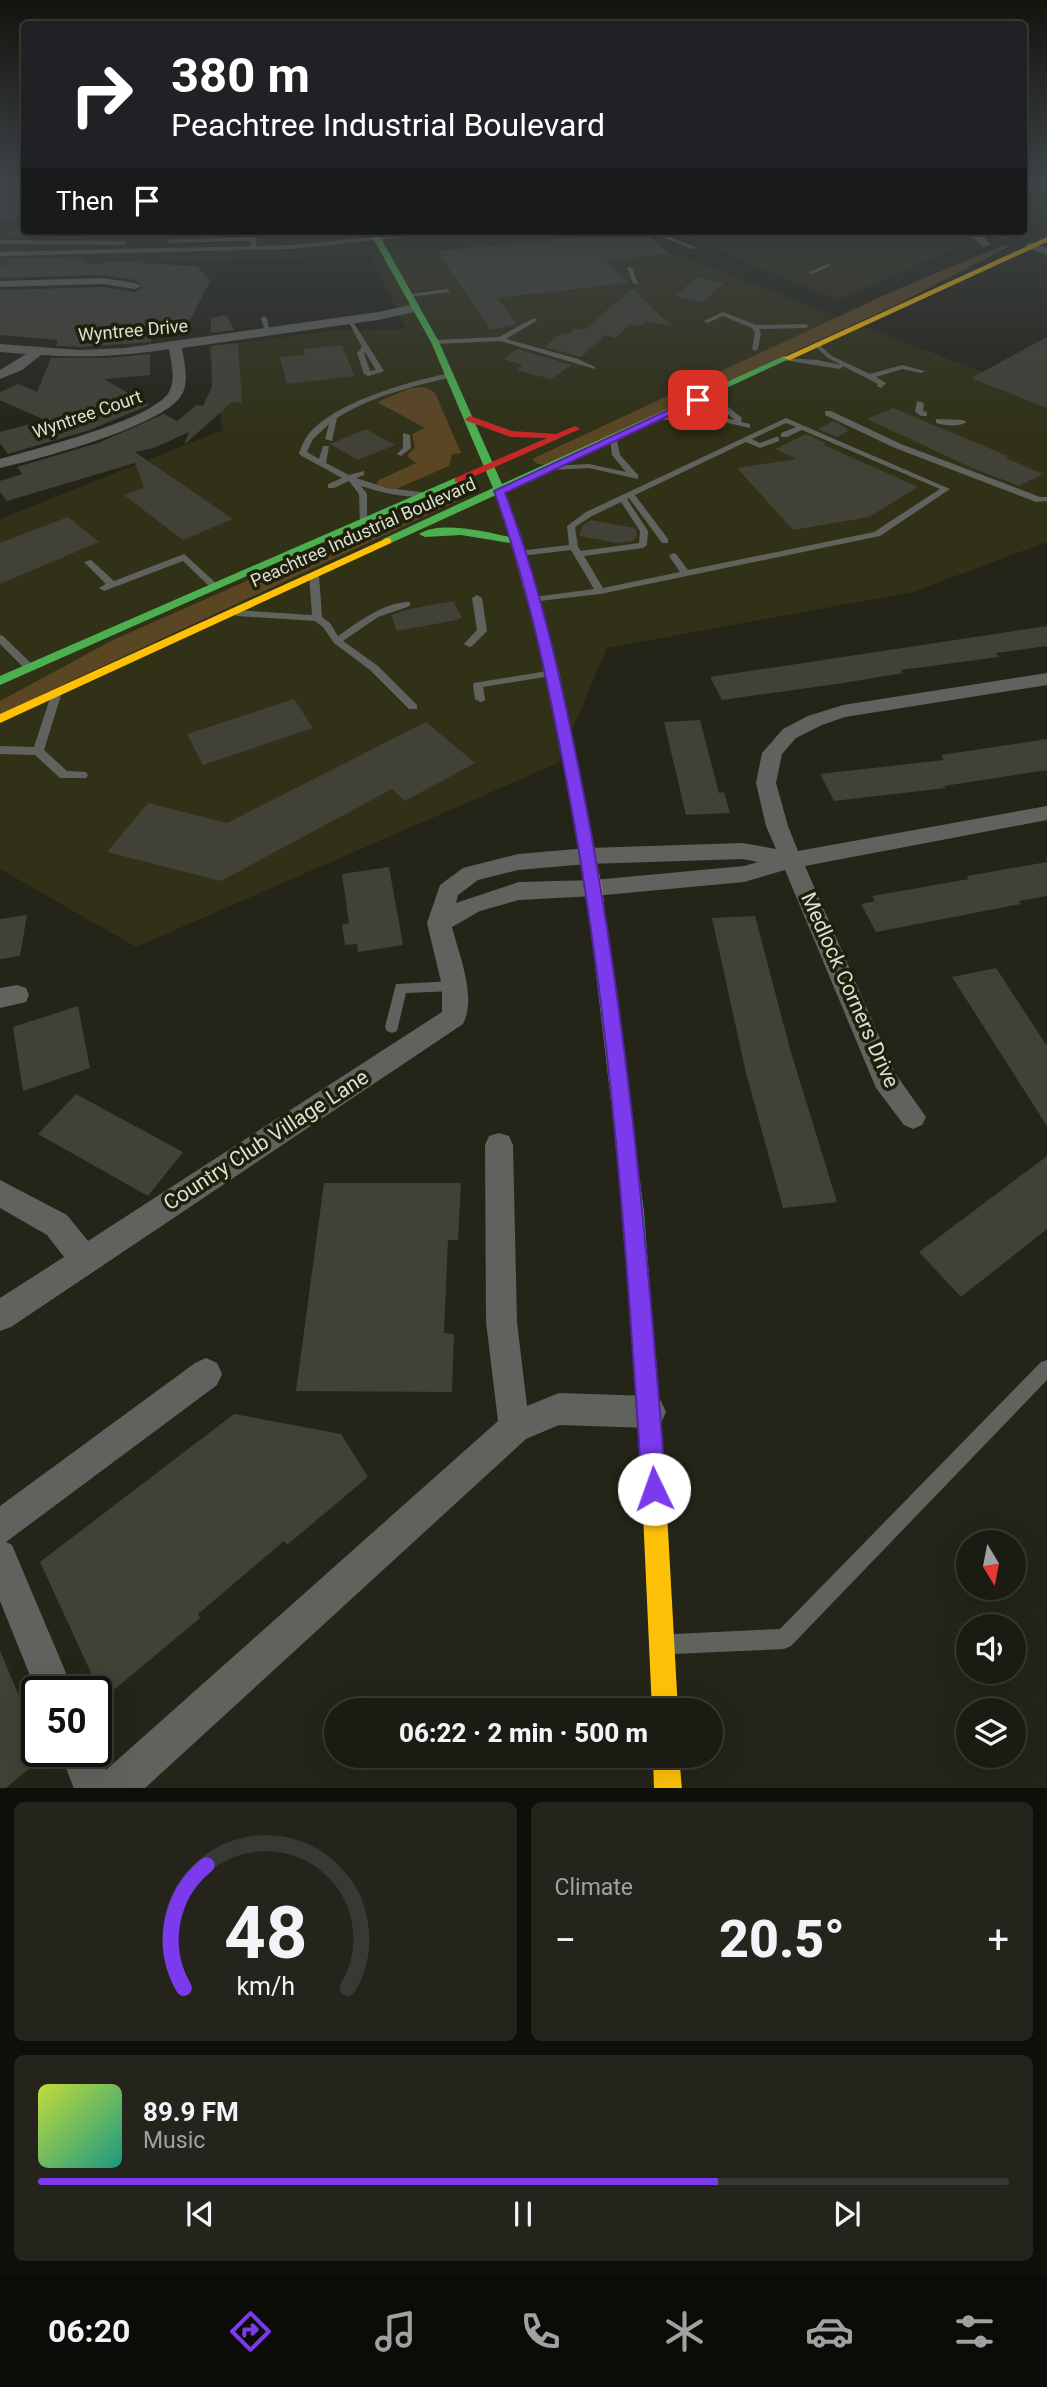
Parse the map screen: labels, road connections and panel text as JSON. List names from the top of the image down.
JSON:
{
  "streets": {
    "main road": ["Peachtree Industrial Boulevard"],
    "street": [
      "Wyntree Drive",
      "Wyntree Court",
      "Medlock Corners Drive",
      "Country Club Village Lane"
    ]
  },
  "crossings": [
    ["Wyntree Drive", "Wyntree Court"]
  ],
  "north": "bottom",
  "page": {
    "turn": ["380 m", "Peachtree Industrial Boulevard"],
    "then": "Then",
    "limit": "50",
    "trip": "06:22 · 2 min · 500 m",
    "tile": "Climate",
    "heat": ["−", "20.5°", "+"],
    "song": ["89.9 FM", "Music"],
    "tabs": "06:20",
    "gauge": ["48", "km/h"]
  }
}
